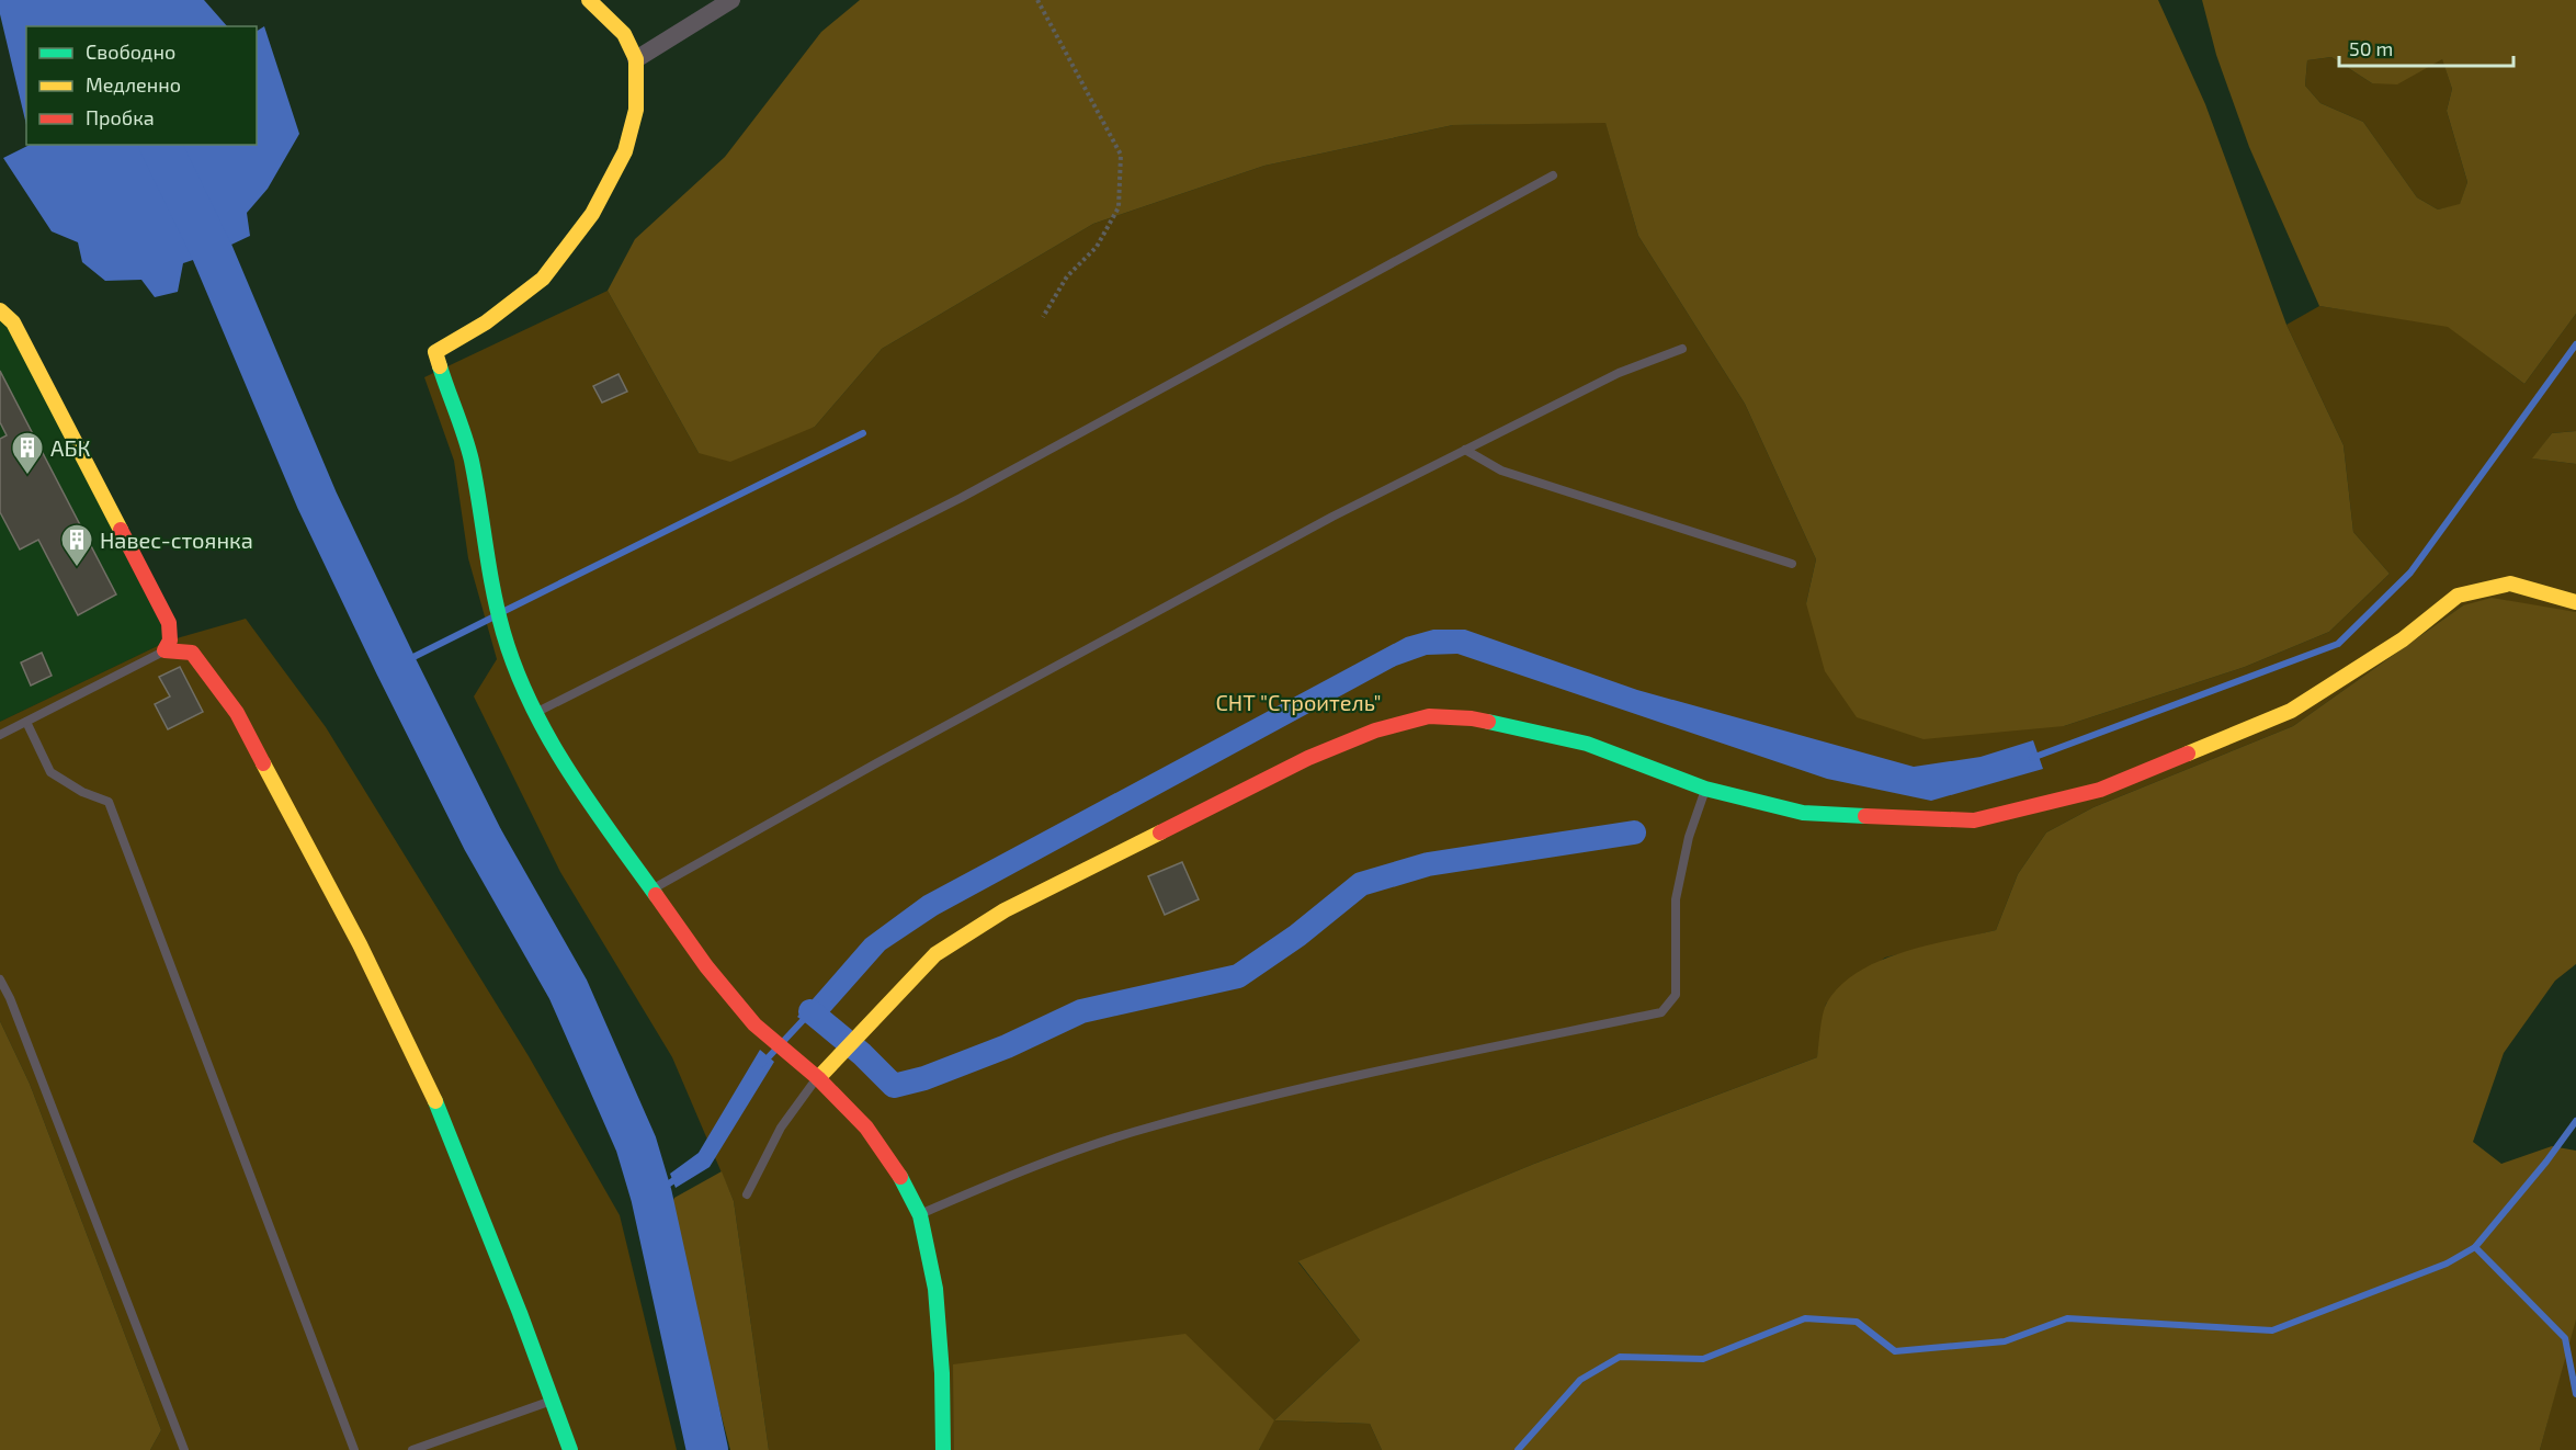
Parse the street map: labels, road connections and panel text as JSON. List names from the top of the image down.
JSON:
{
  "parks": ["СНТ \"Строитель\""],
  "places": {
    "building": ["АБК", "Навес-стоянка"]
  },
  "legend": ["Свободно", "Медленно", "Пробка"],
  "scale_bar": "50 m"
}
